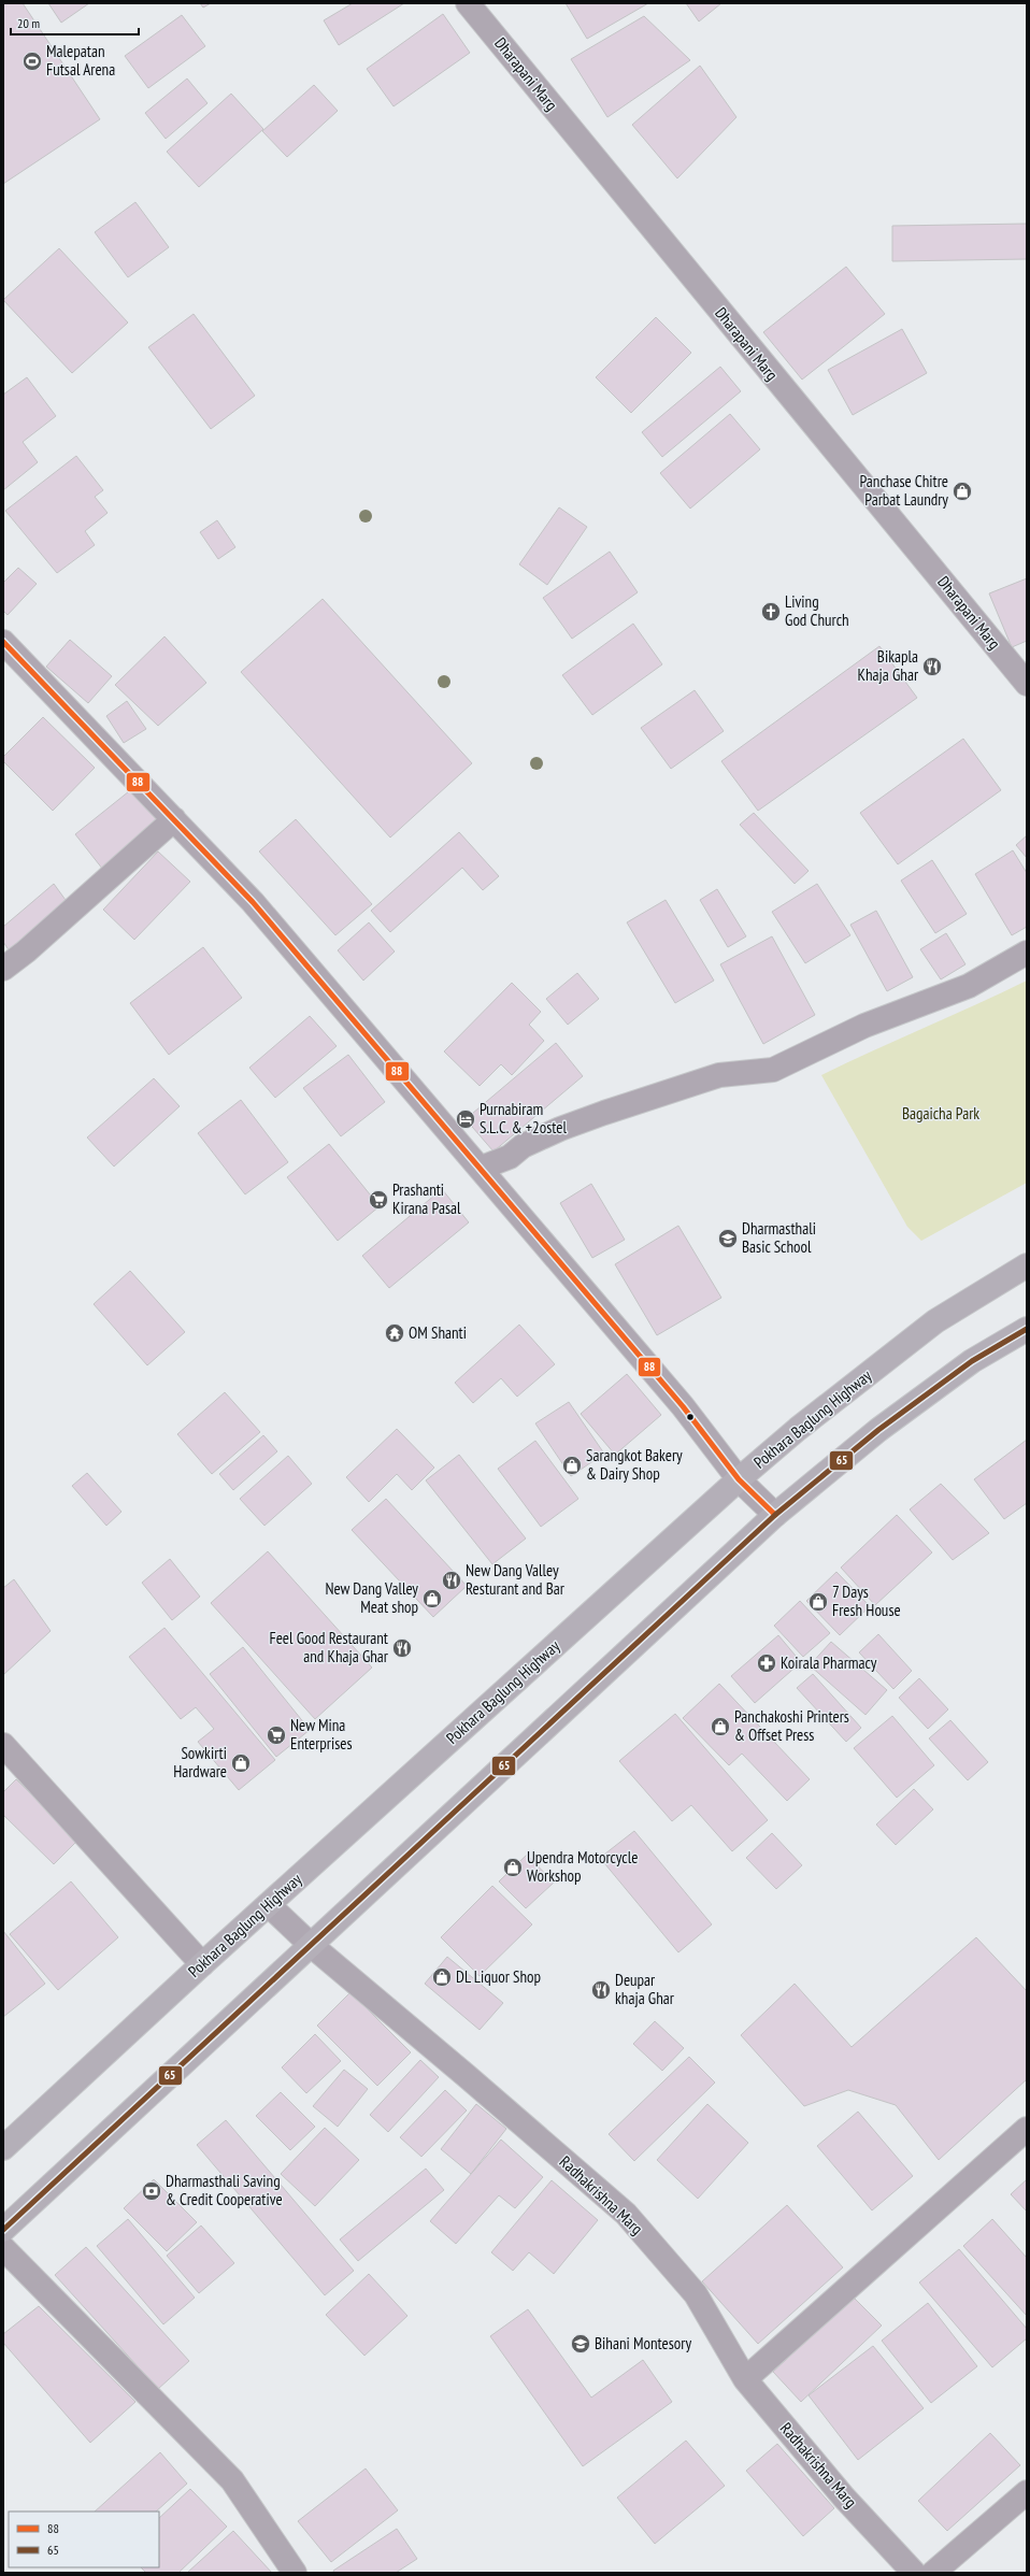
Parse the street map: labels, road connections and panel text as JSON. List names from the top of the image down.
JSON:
{
  "streets": {
    "highway": ["Pokhara Baglung Highway"],
    "street": ["Dharapani Marg", "Radhakrishna Marg"]
  },
  "crossings": [
    ["Pokhara Baglung Highway", "Radhakrishna Marg"]
  ],
  "parks": ["Bagaicha Park"],
  "places": {
    "sports": ["Malepatan Futsal Arena"],
    "shop": [
      "Panchase Chitre Parbat Laundry",
      "Sarangkot Bakery & Dairy Shop",
      "New Dang Valley Meat shop",
      "7 Days Fresh House",
      "Panchakoshi Printers & Offset Press",
      "Sowkirti Hardware",
      "Upendra Motorcycle Workshop",
      "DL Liquor Shop"
    ],
    "church": ["Living God Church"],
    "restaurant": [
      "Bikapla Khaja Ghar",
      "New Dang Valley Resturant and Bar",
      "Feel Good Restaurant and Khaja Ghar",
      "Deupar khaja Ghar"
    ],
    "hotel": ["Purnabiram S.L.C. & +2ostel"],
    "supermarket": ["Prashanti Kirana Pasal", "New Mina Enterprises"],
    "school or university": ["Dharmasthali Basic School", "Bihani Montesory"],
    "temple": ["OM Shanti"],
    "pharmacy": ["Koirala Pharmacy"],
    "bank": ["Dharmasthali Saving & Credit Cooperative"]
  },
  "lines": ["transit line 88", "transit line 65"],
  "legend": ["88", "65"],
  "scale_bar": "20 m"
}
